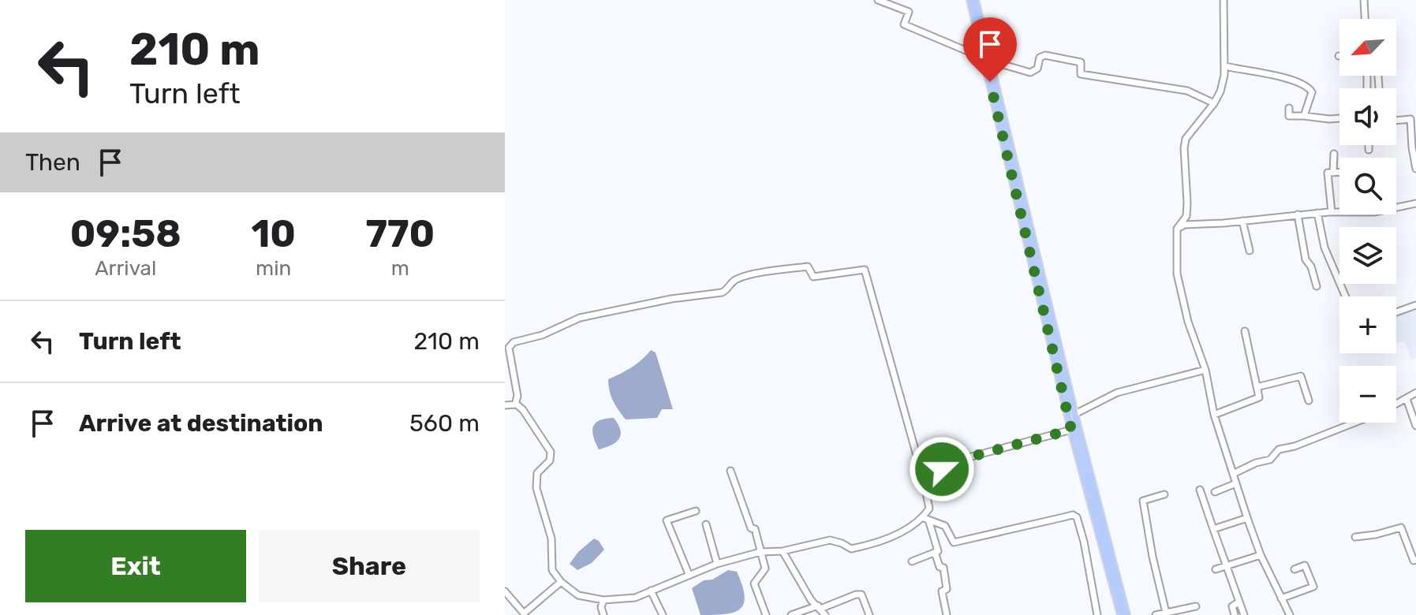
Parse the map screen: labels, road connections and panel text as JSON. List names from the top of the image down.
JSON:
{
  "north": "bottom left",
  "page": {
    "turn": ["210 m", "Turn left"],
    "map_buttons": ["+", "−"],
    "then": "Then",
    "eta": [
      "09:58",
      "Arrival",
      "10",
      "min",
      "770",
      "m"
    ],
    "list": [
      {
        "name": "Turn left",
        "value": "210 m"
      },
      {
        "name": "Arrive at destination",
        "value": "560 m"
      }
    ],
    "buttons": ["Exit", "Share"]
  }
}
